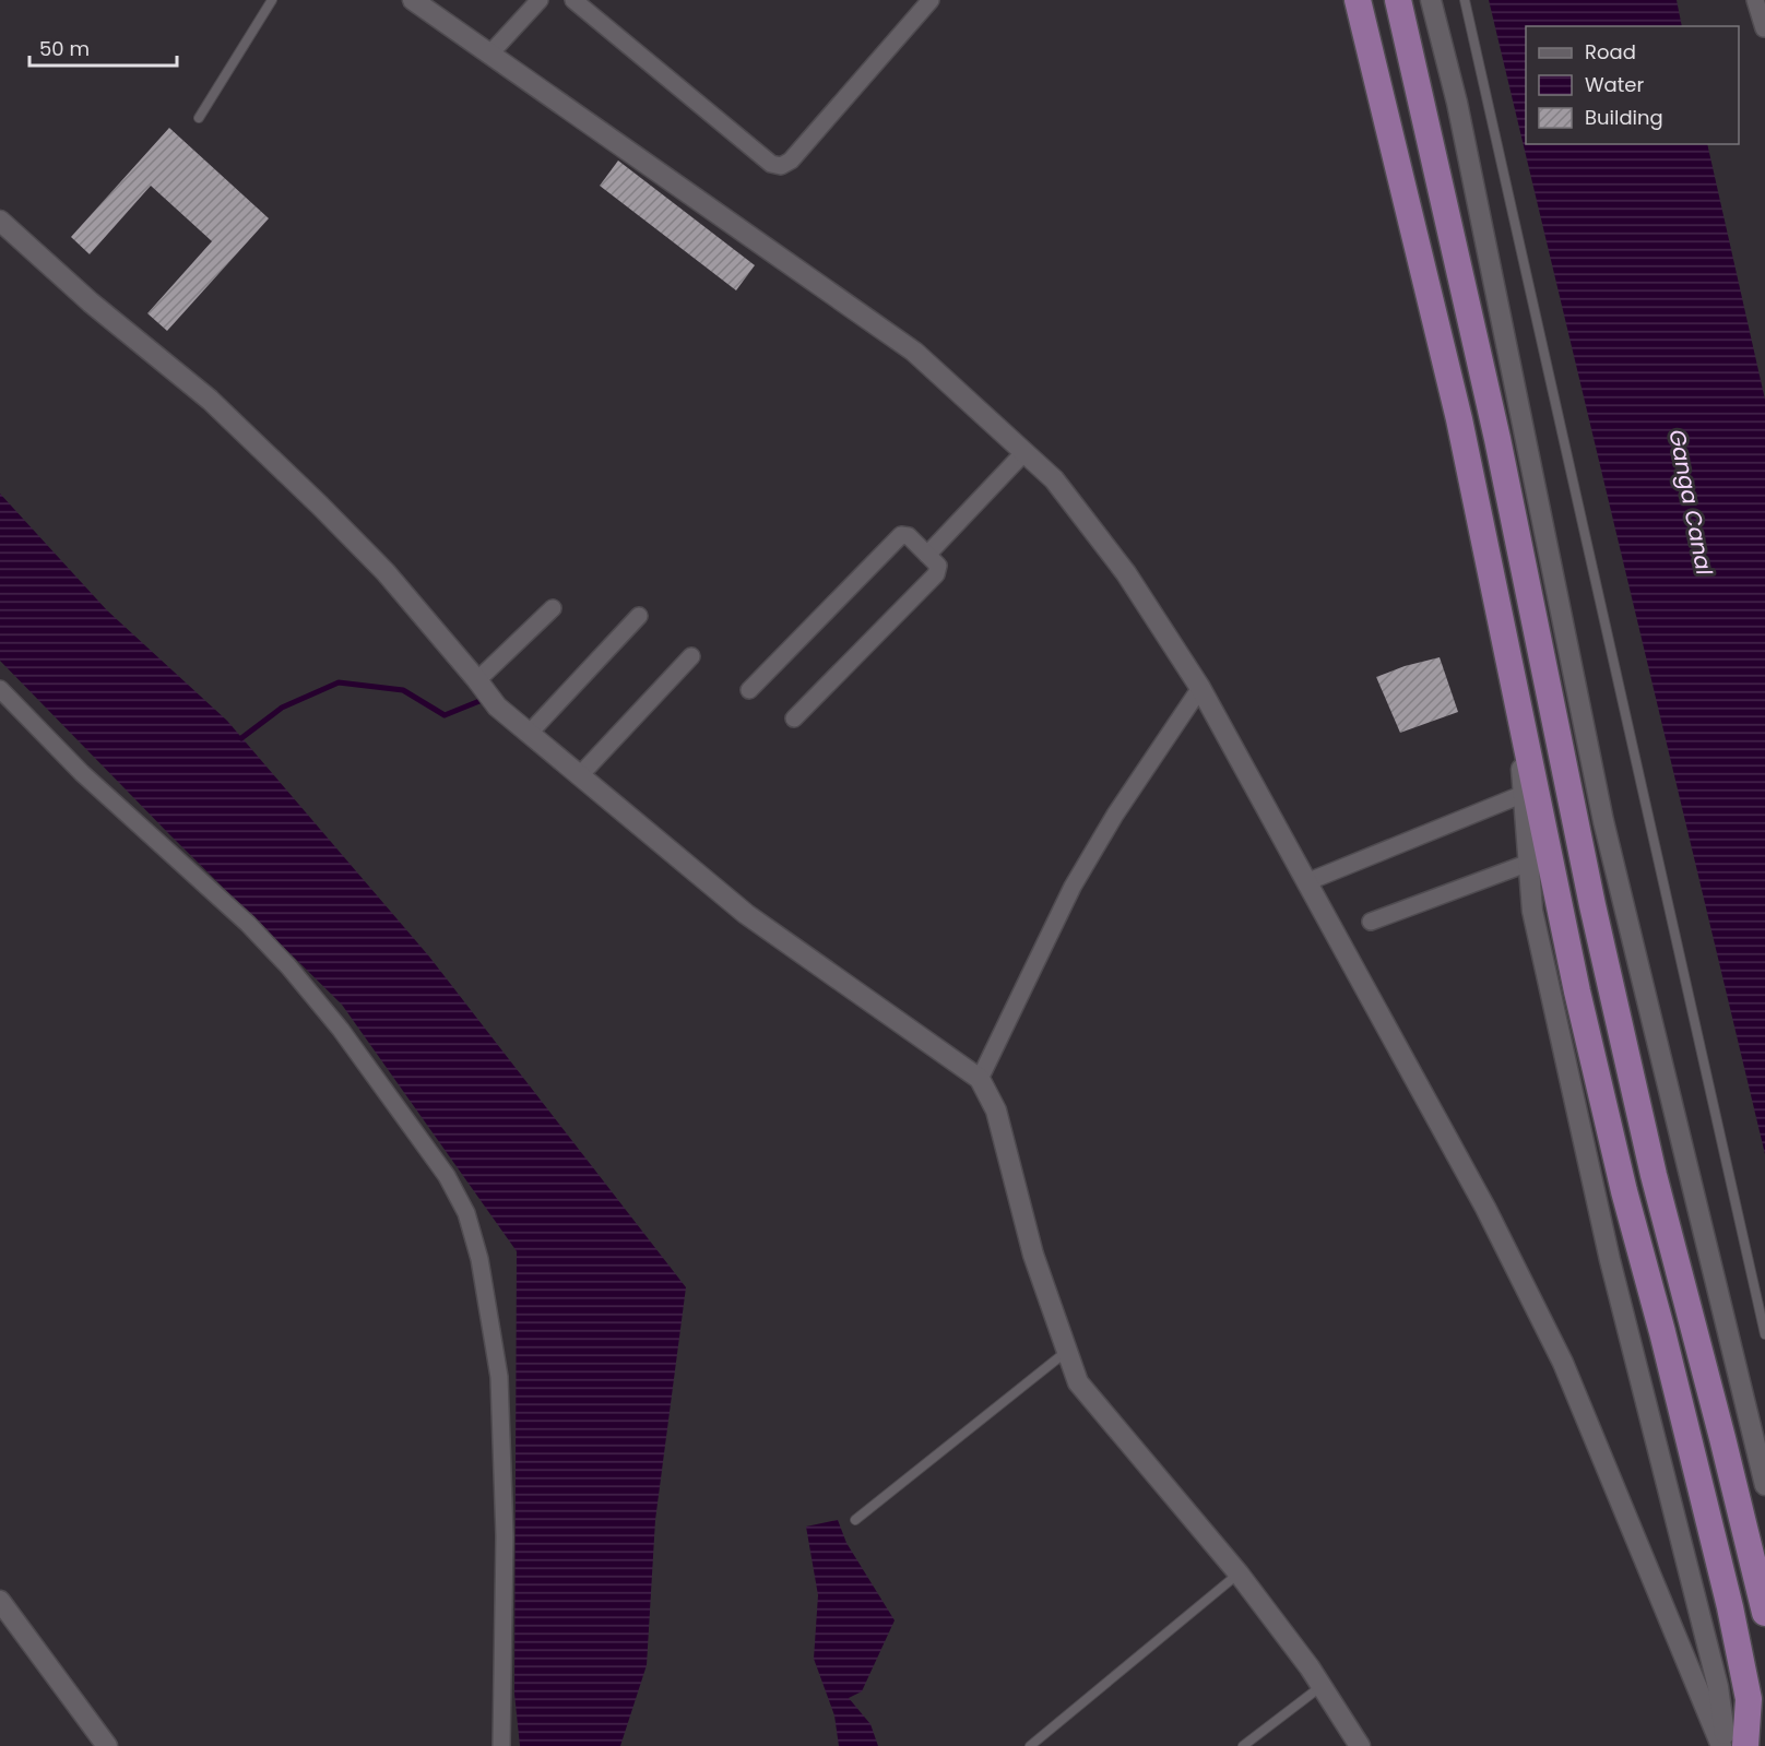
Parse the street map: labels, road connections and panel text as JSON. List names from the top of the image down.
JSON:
{
  "water": ["Ganga Canal"],
  "legend": ["Road", "Water", "Building"],
  "scale_bar": "50 m"
}
